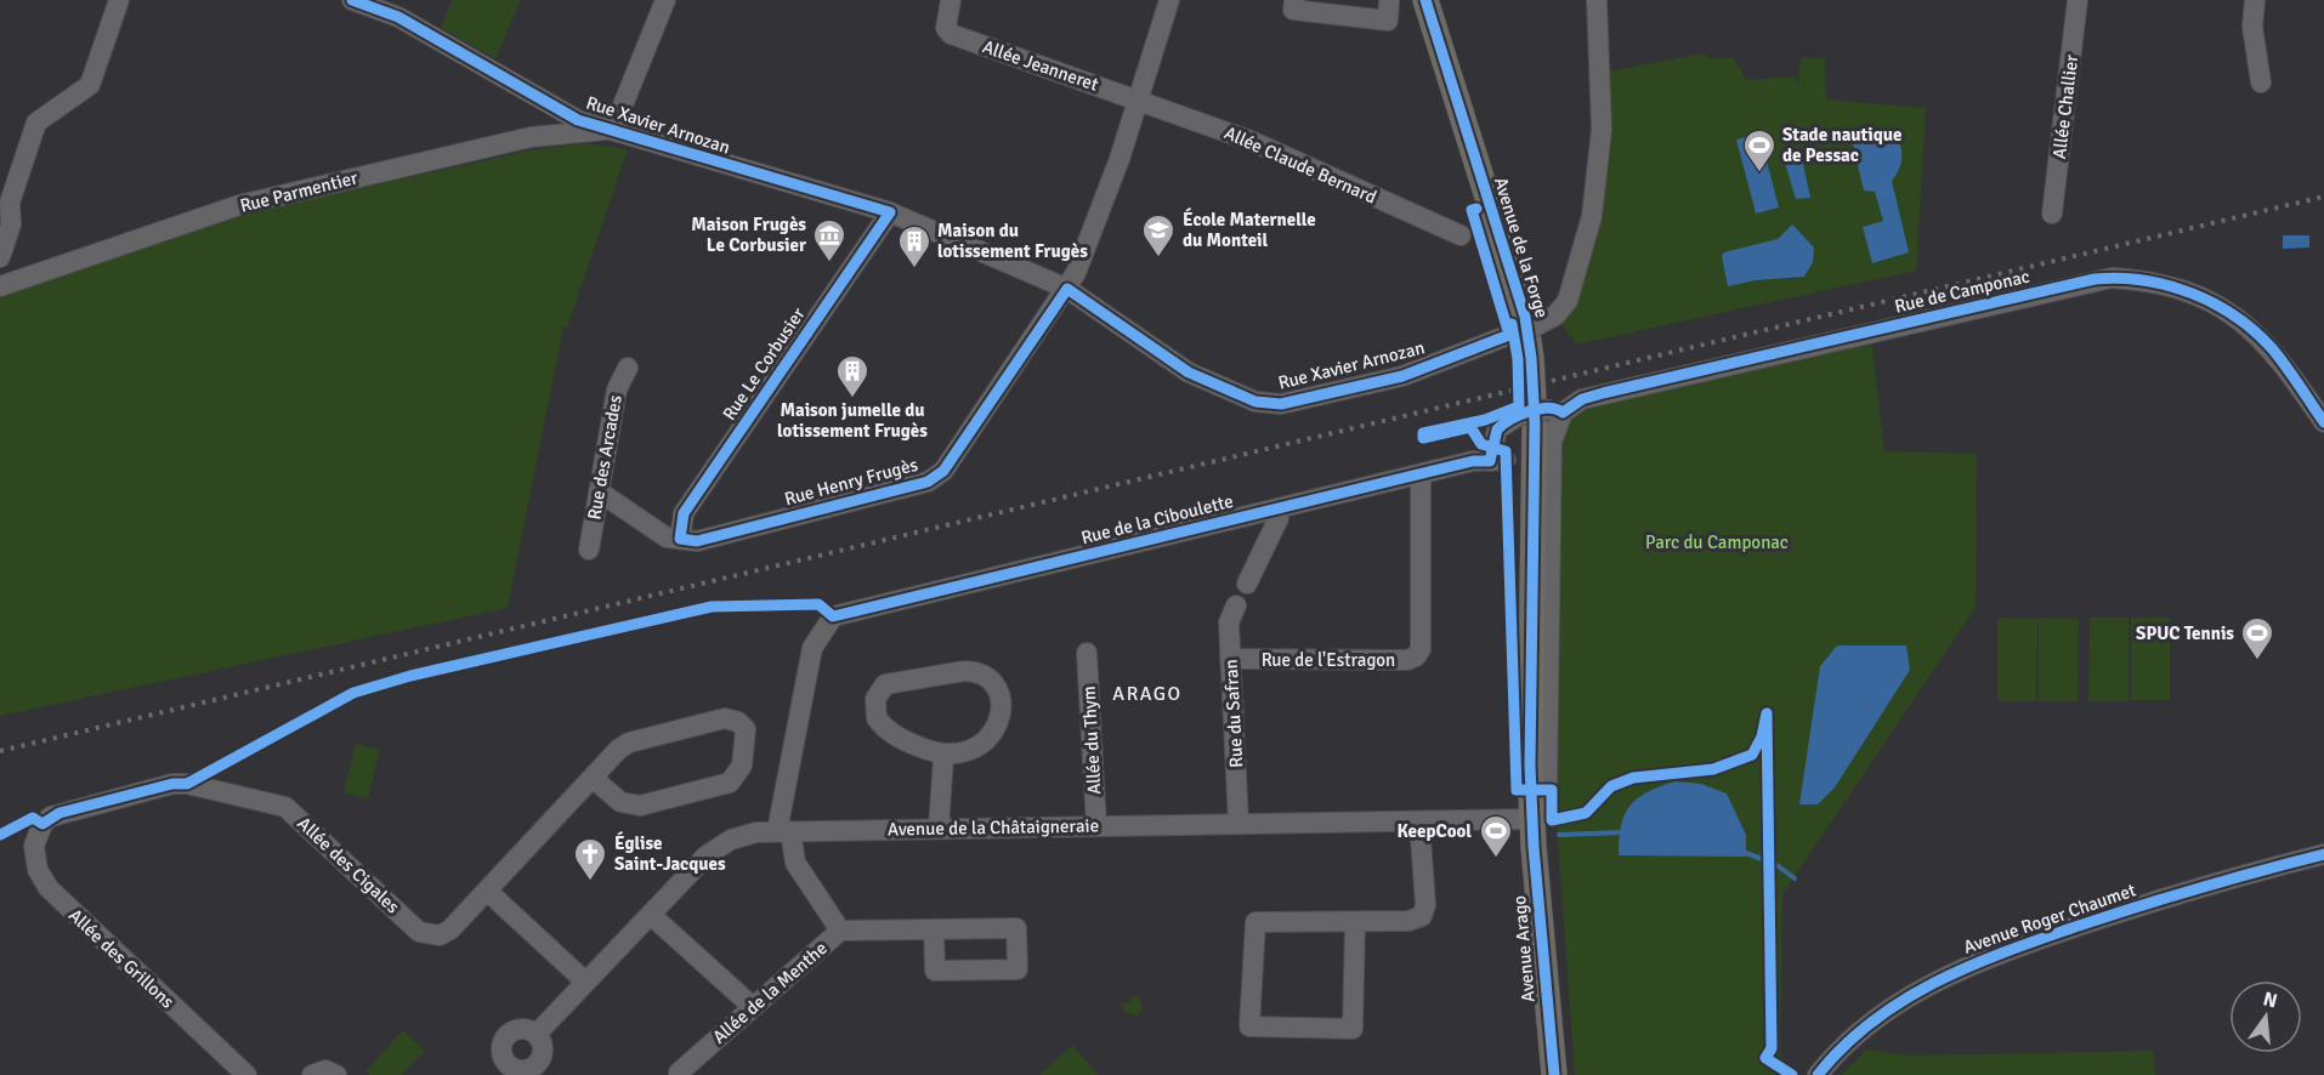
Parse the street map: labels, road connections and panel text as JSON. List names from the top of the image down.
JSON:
{
  "streets": {
    "main road": ["Avenue de la Forge", "Avenue Arago"],
    "street": [
      "Allée Jeanneret",
      "Allée Challier",
      "Rue Xavier Arnozan",
      "Allée Claude Bernard",
      "Rue Parmentier",
      "Rue de Camponac",
      "Rue Le Corbusier",
      "Rue des Arcades",
      "Rue Henry Frugès",
      "Rue de la Ciboulette",
      "Rue de l'Estragon",
      "Rue du Safran",
      "Allée du Thym",
      "Avenue de la Châtaigneraie",
      "Allée des Cigales",
      "Avenue Roger Chaumet",
      "Allée des Grillons",
      "Allée de la Menthe"
    ]
  },
  "crossings": [
    ["Allée Jeanneret", "Allée Claude Bernard"],
    ["Allée Jeanneret", "Rue Henry Frugès"],
    ["Rue Xavier Arnozan", "Rue Parmentier"],
    ["Rue Xavier Arnozan", "Rue Le Corbusier"],
    ["Rue Xavier Arnozan", "Rue Henry Frugès"],
    ["Allée Claude Bernard", "Rue Henry Frugès"],
    ["Avenue de la Forge", "Avenue de la Châtaigneraie"],
    ["Avenue de la Forge", "Avenue Arago"],
    ["Rue de Camponac", "Rue de la Ciboulette"],
    ["Rue Le Corbusier", "Rue Henry Frugès"],
    ["Rue des Arcades", "Rue Henry Frugès"],
    ["Rue de la Ciboulette", "Rue de l'Estragon"],
    ["Rue de la Ciboulette", "Avenue de la Châtaigneraie"],
    ["Rue de la Ciboulette", "Allée de la Menthe"],
    ["Rue de l'Estragon", "Rue du Safran"],
    ["Rue du Safran", "Avenue de la Châtaigneraie"],
    ["Allée du Thym", "Avenue de la Châtaigneraie"],
    ["Avenue de la Châtaigneraie", "Avenue Arago"],
    ["Avenue de la Châtaigneraie", "Allée de la Menthe"],
    ["Allée des Cigales", "Allée des Grillons"]
  ],
  "districts": ["ARAGO"],
  "parks": ["Parc du Camponac"],
  "places": {
    "sports": ["Stade nautique de Pessac", "SPUC Tennis", "KeepCool"],
    "school or university": ["École Maternelle du Monteil"],
    "museum": ["Maison Frugès Le Corbusier"],
    "building": ["Maison du lotissement Frugès", "Maison jumelle du lotissement Frugès"],
    "church": ["Église Saint-Jacques"]
  },
  "north": "top"
}
